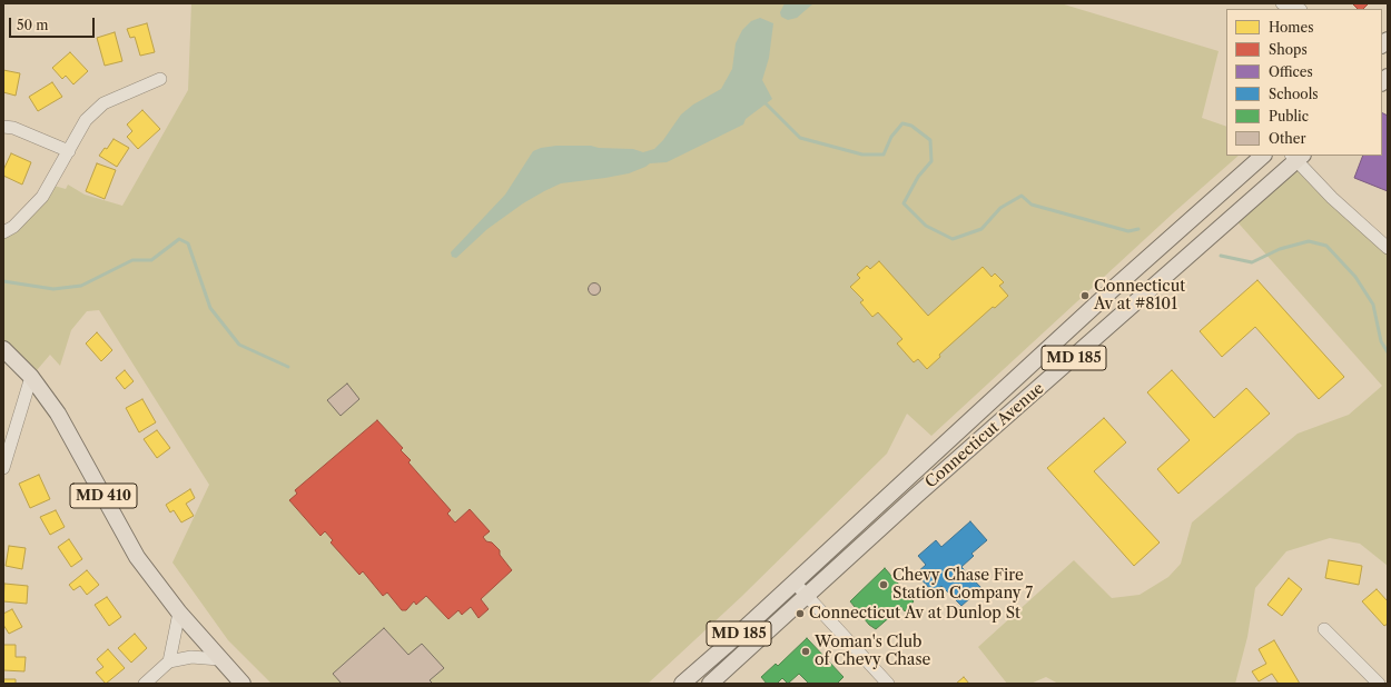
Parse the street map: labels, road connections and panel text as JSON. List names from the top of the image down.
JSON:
{
  "streets": {
    "main road": ["MD 185", "Connecticut Avenue", "MD 410"]
  },
  "places": [
    "Connecticut Av at #8101",
    "Chevy Chase Fire Station Company 7",
    "Connecticut Av at Dunlop St",
    "Woman's Club of Chevy Chase"
  ],
  "legend": [
    "Homes",
    "Shops",
    "Offices",
    "Schools",
    "Public",
    "Other"
  ],
  "scale_bar": "50 m"
}
